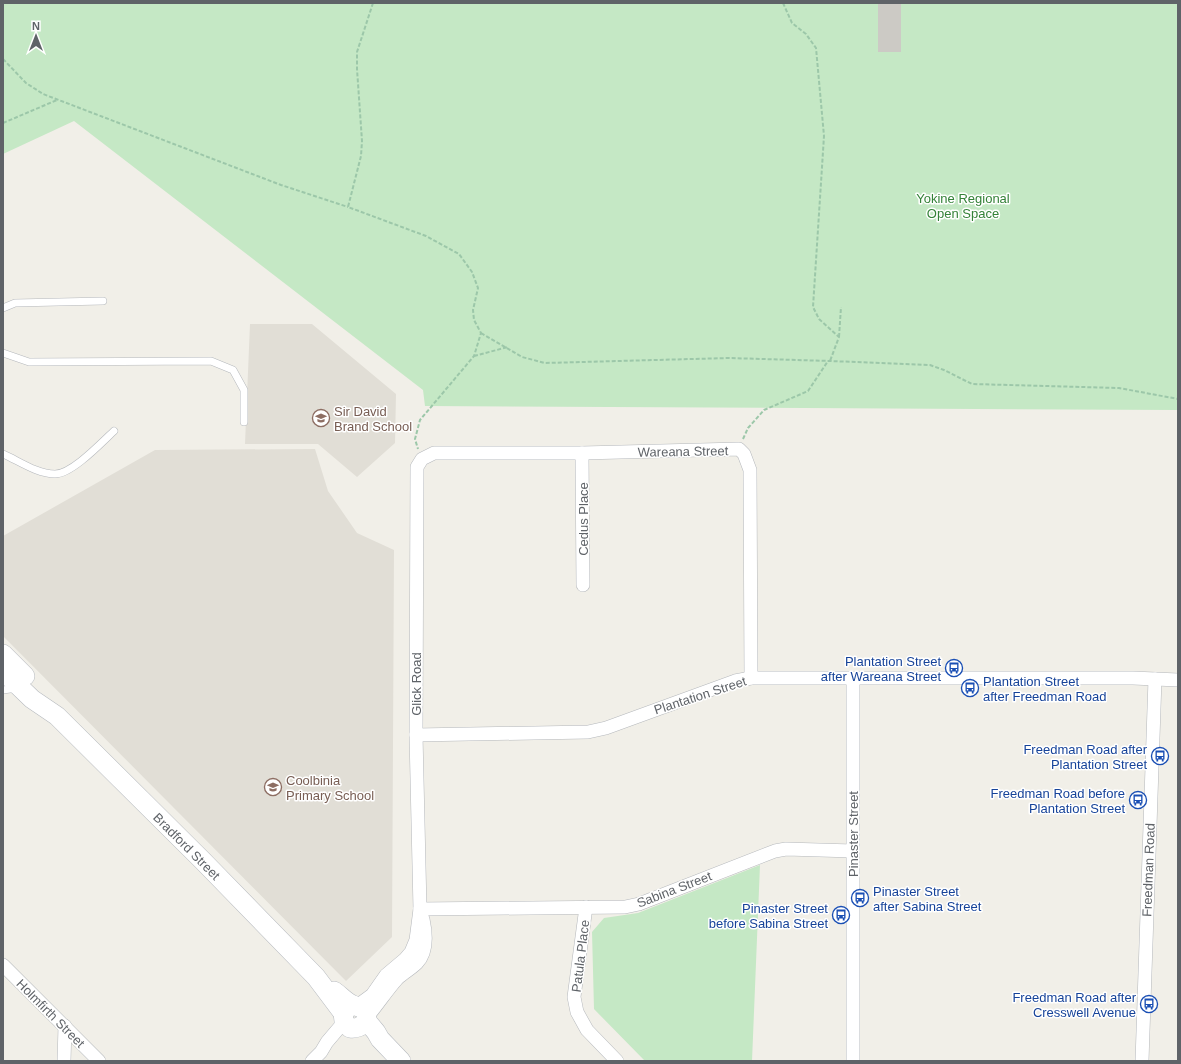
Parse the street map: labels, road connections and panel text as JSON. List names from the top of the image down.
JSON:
{
  "streets": {
    "street": [
      "Wareana Street",
      "Cedus Place",
      "Glick Road",
      "Plantation Street",
      "Pinaster Street",
      "Bradford Street",
      "Freedman Road",
      "Sabina Street",
      "Patula Place",
      "Holmfirth Street"
    ]
  },
  "crossings": [
    ["Wareana Street", "Cedus Place"],
    ["Wareana Street", "Glick Road"],
    ["Wareana Street", "Plantation Street"],
    ["Glick Road", "Plantation Street"],
    ["Glick Road", "Bradford Street"],
    ["Glick Road", "Sabina Street"],
    ["Plantation Street", "Pinaster Street"],
    ["Plantation Street", "Freedman Road"],
    ["Pinaster Street", "Sabina Street"],
    ["Sabina Street", "Patula Place"]
  ],
  "parks": ["Yokine Regional Open Space"],
  "places": {
    "school or university": ["Sir David Brand School", "Coolbinia Primary School"],
    "bus stop": [
      "Plantation Street after Wareana Street",
      "Plantation Street after Freedman Road",
      "Freedman Road after Plantation Street",
      "Freedman Road before Plantation Street",
      "Pinaster Street after Sabina Street",
      "Pinaster Street before Sabina Street",
      "Freedman Road after Cresswell Avenue"
    ]
  },
  "north": "top"
}
